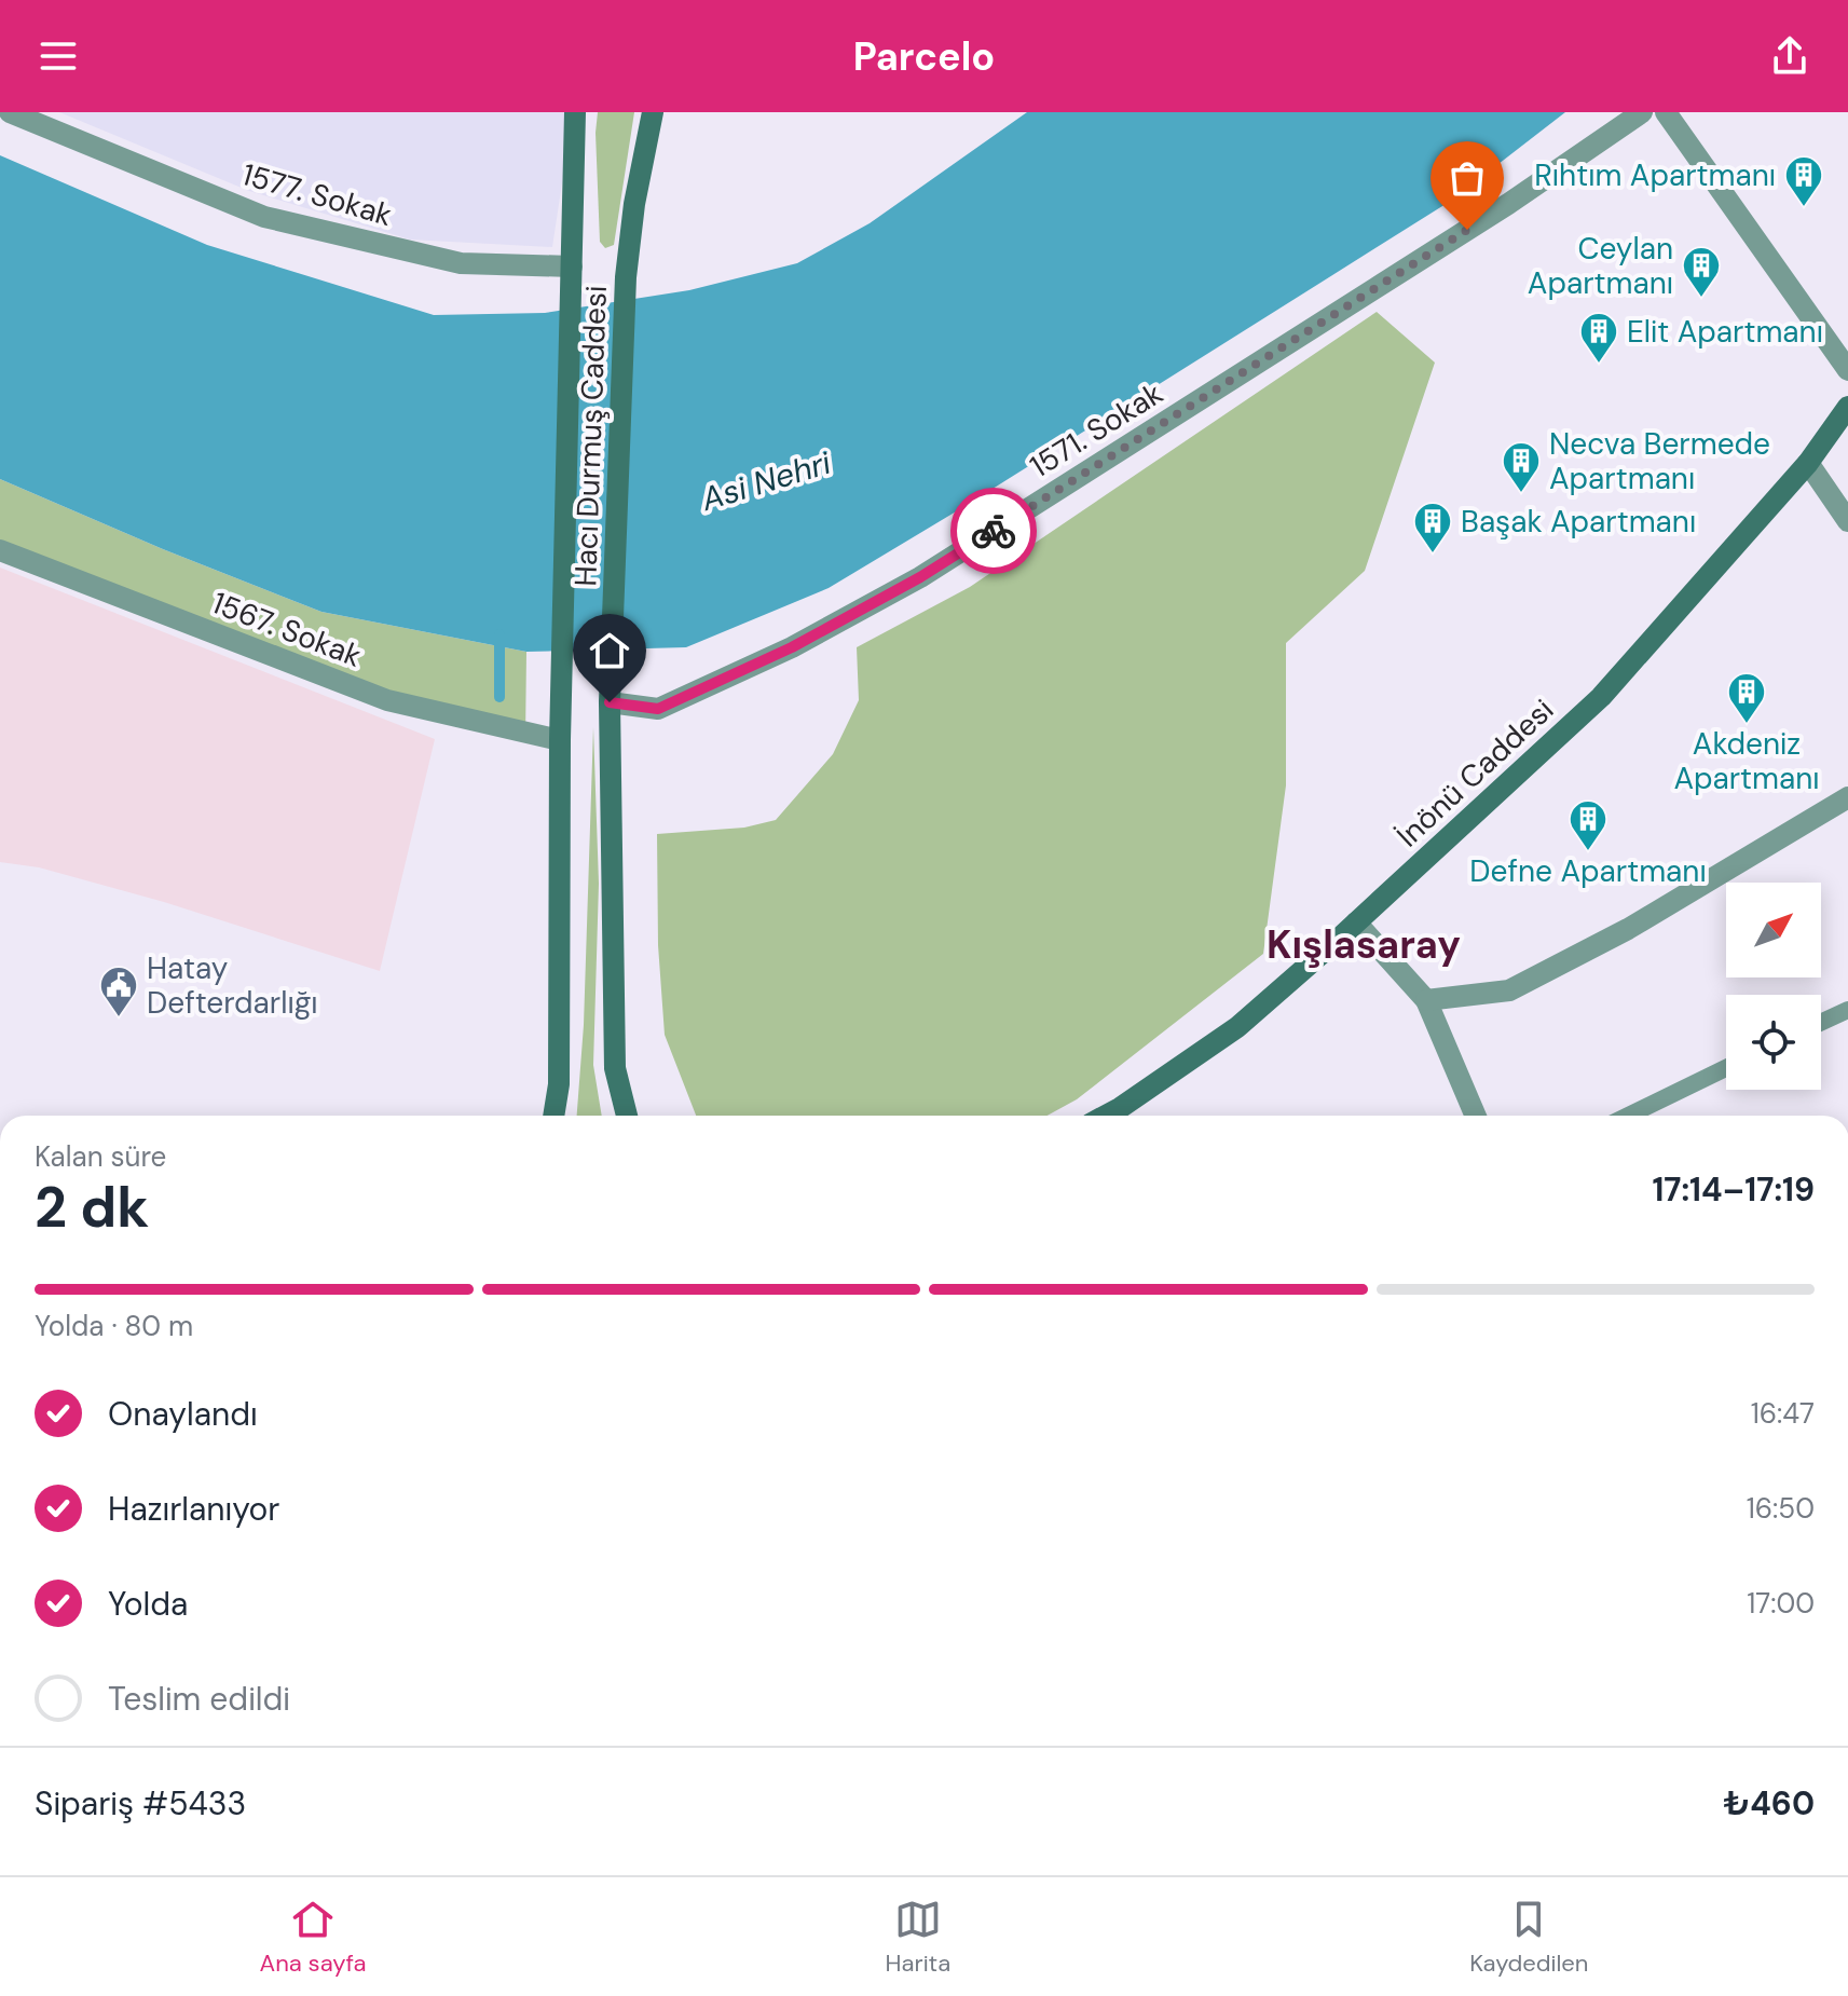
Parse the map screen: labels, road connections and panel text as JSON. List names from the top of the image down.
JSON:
{
  "streets": {
    "main road": ["Hacı Durmuş Caddesi", "İnönü Caddesi"],
    "street": ["1577. Sokak", "1571. Sokak", "1567. Sokak"]
  },
  "crossings": [
    ["1577. Sokak", "Hacı Durmuş Caddesi"],
    ["1571. Sokak", "Hacı Durmuş Caddesi"],
    ["Hacı Durmuş Caddesi", "1567. Sokak"]
  ],
  "districts": ["Kışlasaray"],
  "water": ["Asi Nehri"],
  "places": {
    "building": [
      "Rıhtım Apartmanı",
      "Ceylan Apartmanı",
      "Elit Apartmanı",
      "Necva Bermede Apartmanı",
      "Başak Apartmanı",
      "Akdeniz Apartmanı",
      "Defne Apartmanı"
    ],
    "public building": ["Hatay Defterdarlığı"]
  },
  "north": "top right",
  "page": {
    "header": "Parcelo",
    "heading": ["2 dk", "Kalan süre", "17:14–17:19"],
    "panel": ["Sipariş #5433", "₺460"],
    "bar": "Yolda · 80 m",
    "list": [
      ["Onaylandı", "16:47"],
      ["Hazırlanıyor", "16:50"],
      ["Yolda", "17:00"],
      "Teslim edildi"
    ],
    "tabs": ["Ana sayfa", "Harita", "Kaydedilen"]
  }
}
